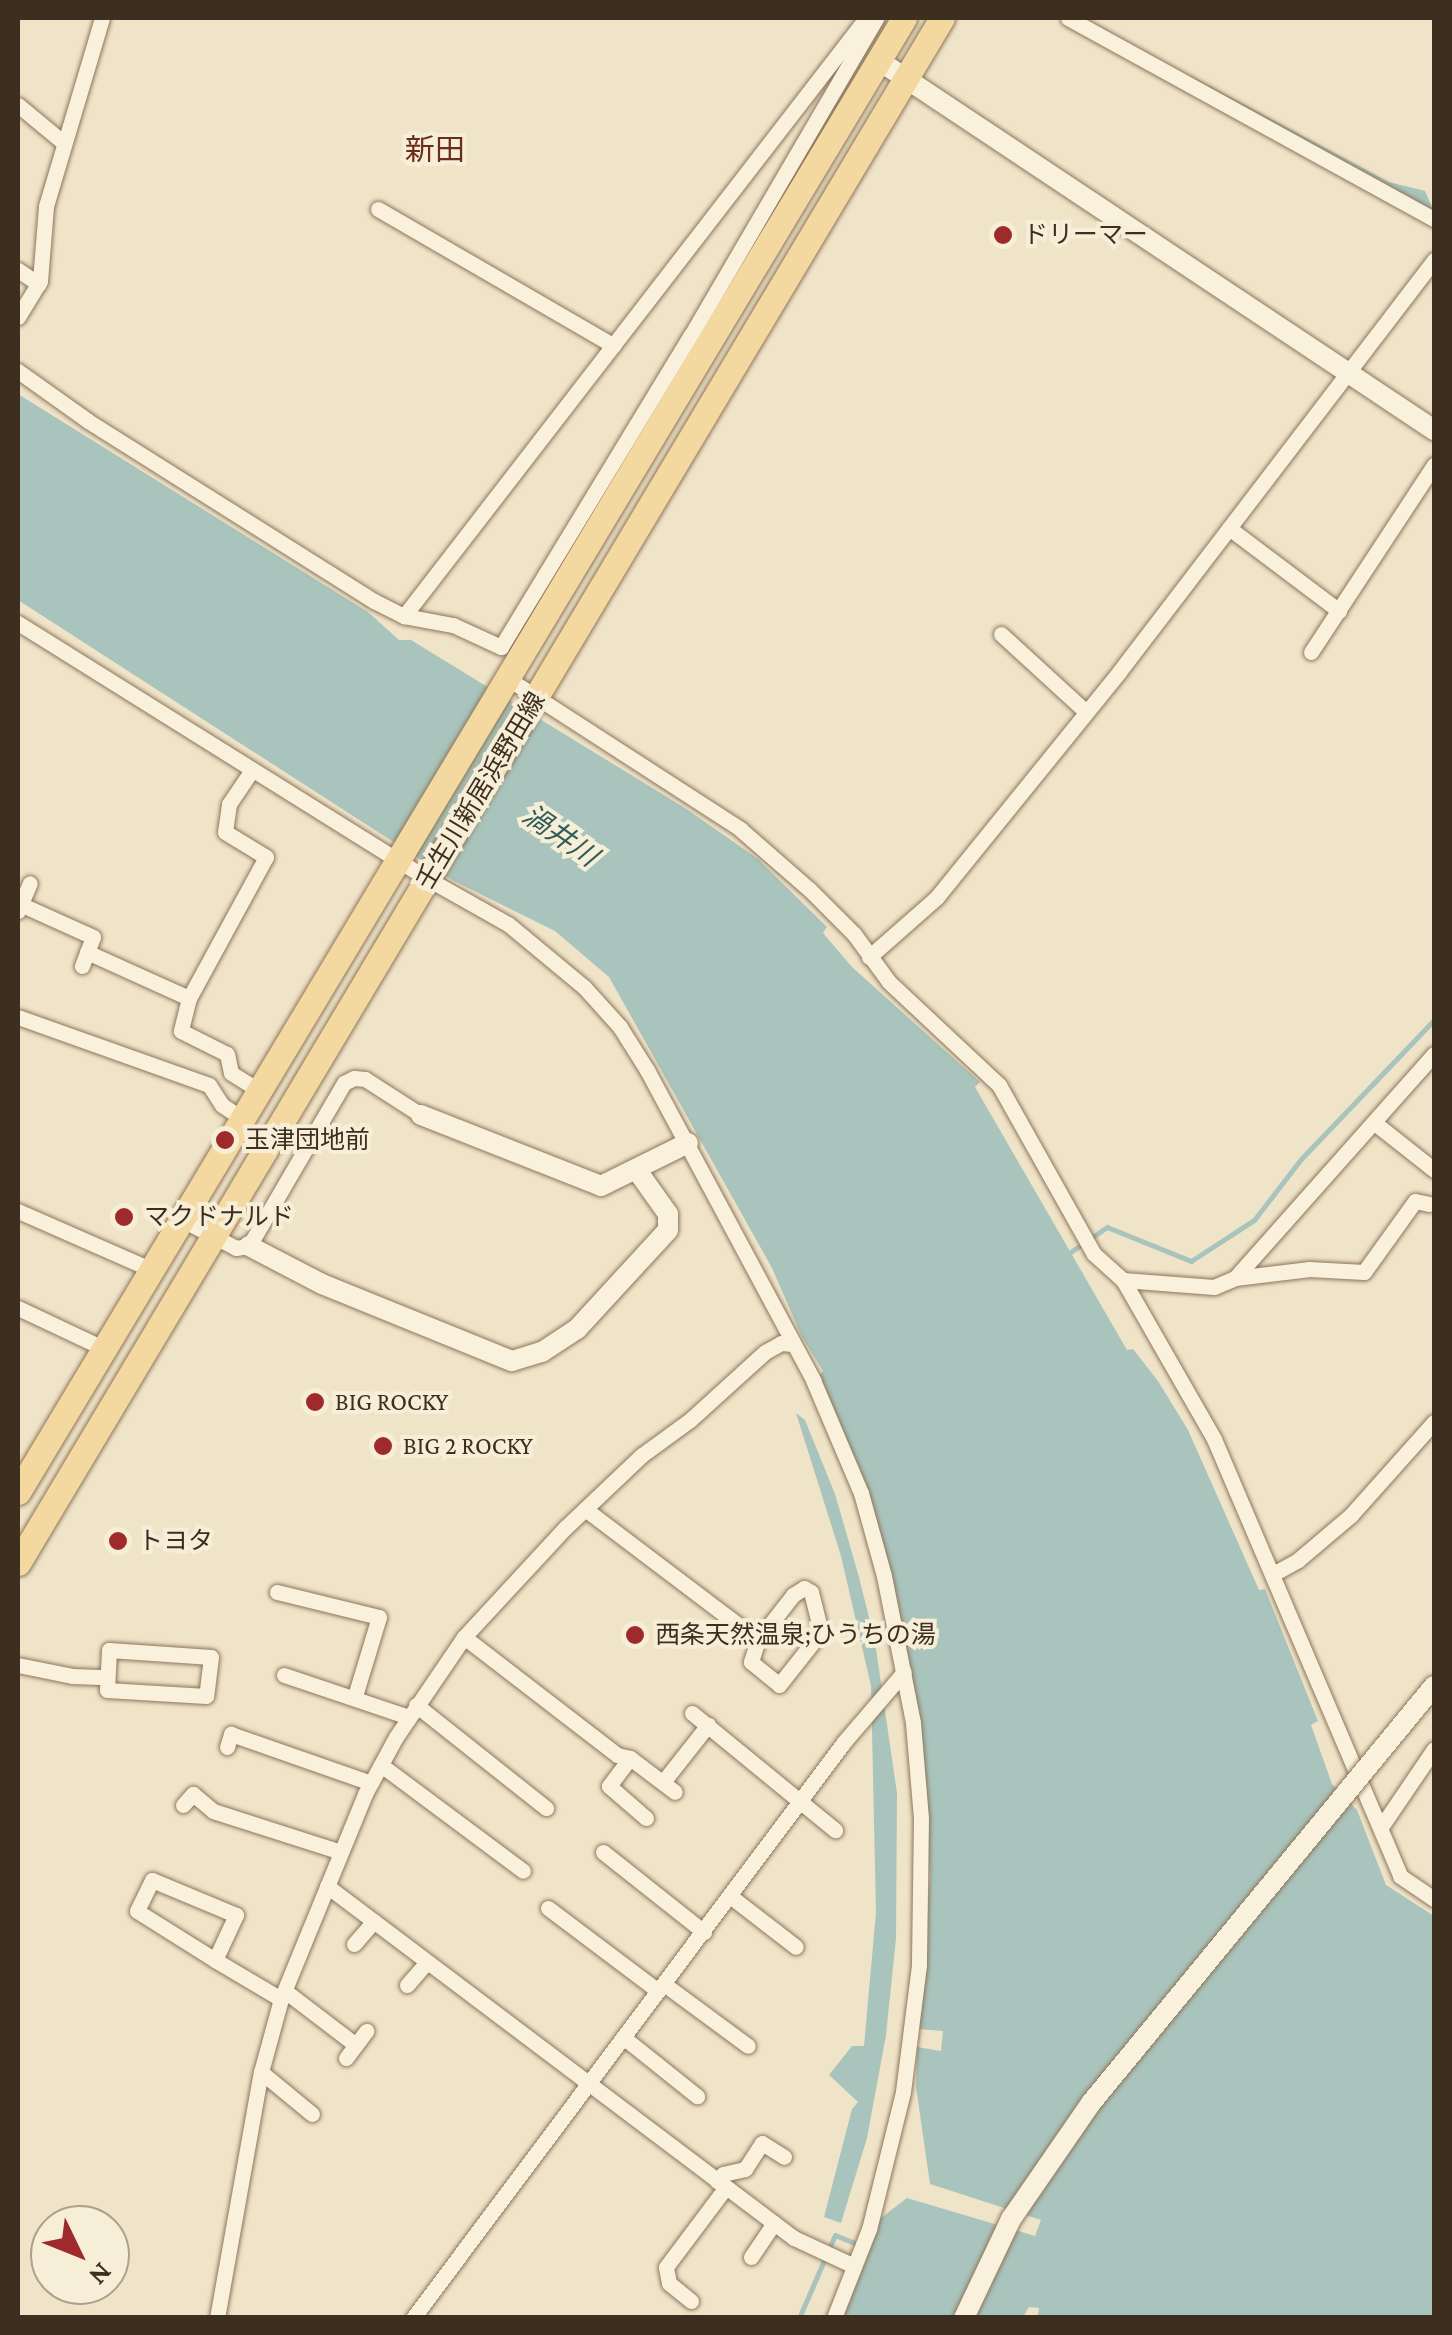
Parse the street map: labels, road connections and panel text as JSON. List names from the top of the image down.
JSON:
{
  "streets": {
    "main road": ["壬生川新居浜野田線"]
  },
  "districts": ["新田"],
  "water": ["渦井川"],
  "places": [
    "ドリーマー",
    "玉津団地前",
    "マクドナルド",
    "BIG ROCKY",
    "BIG 2 ROCKY",
    "トヨタ",
    "西条天然温泉;ひうちの湯"
  ],
  "north": "bottom right"
}
